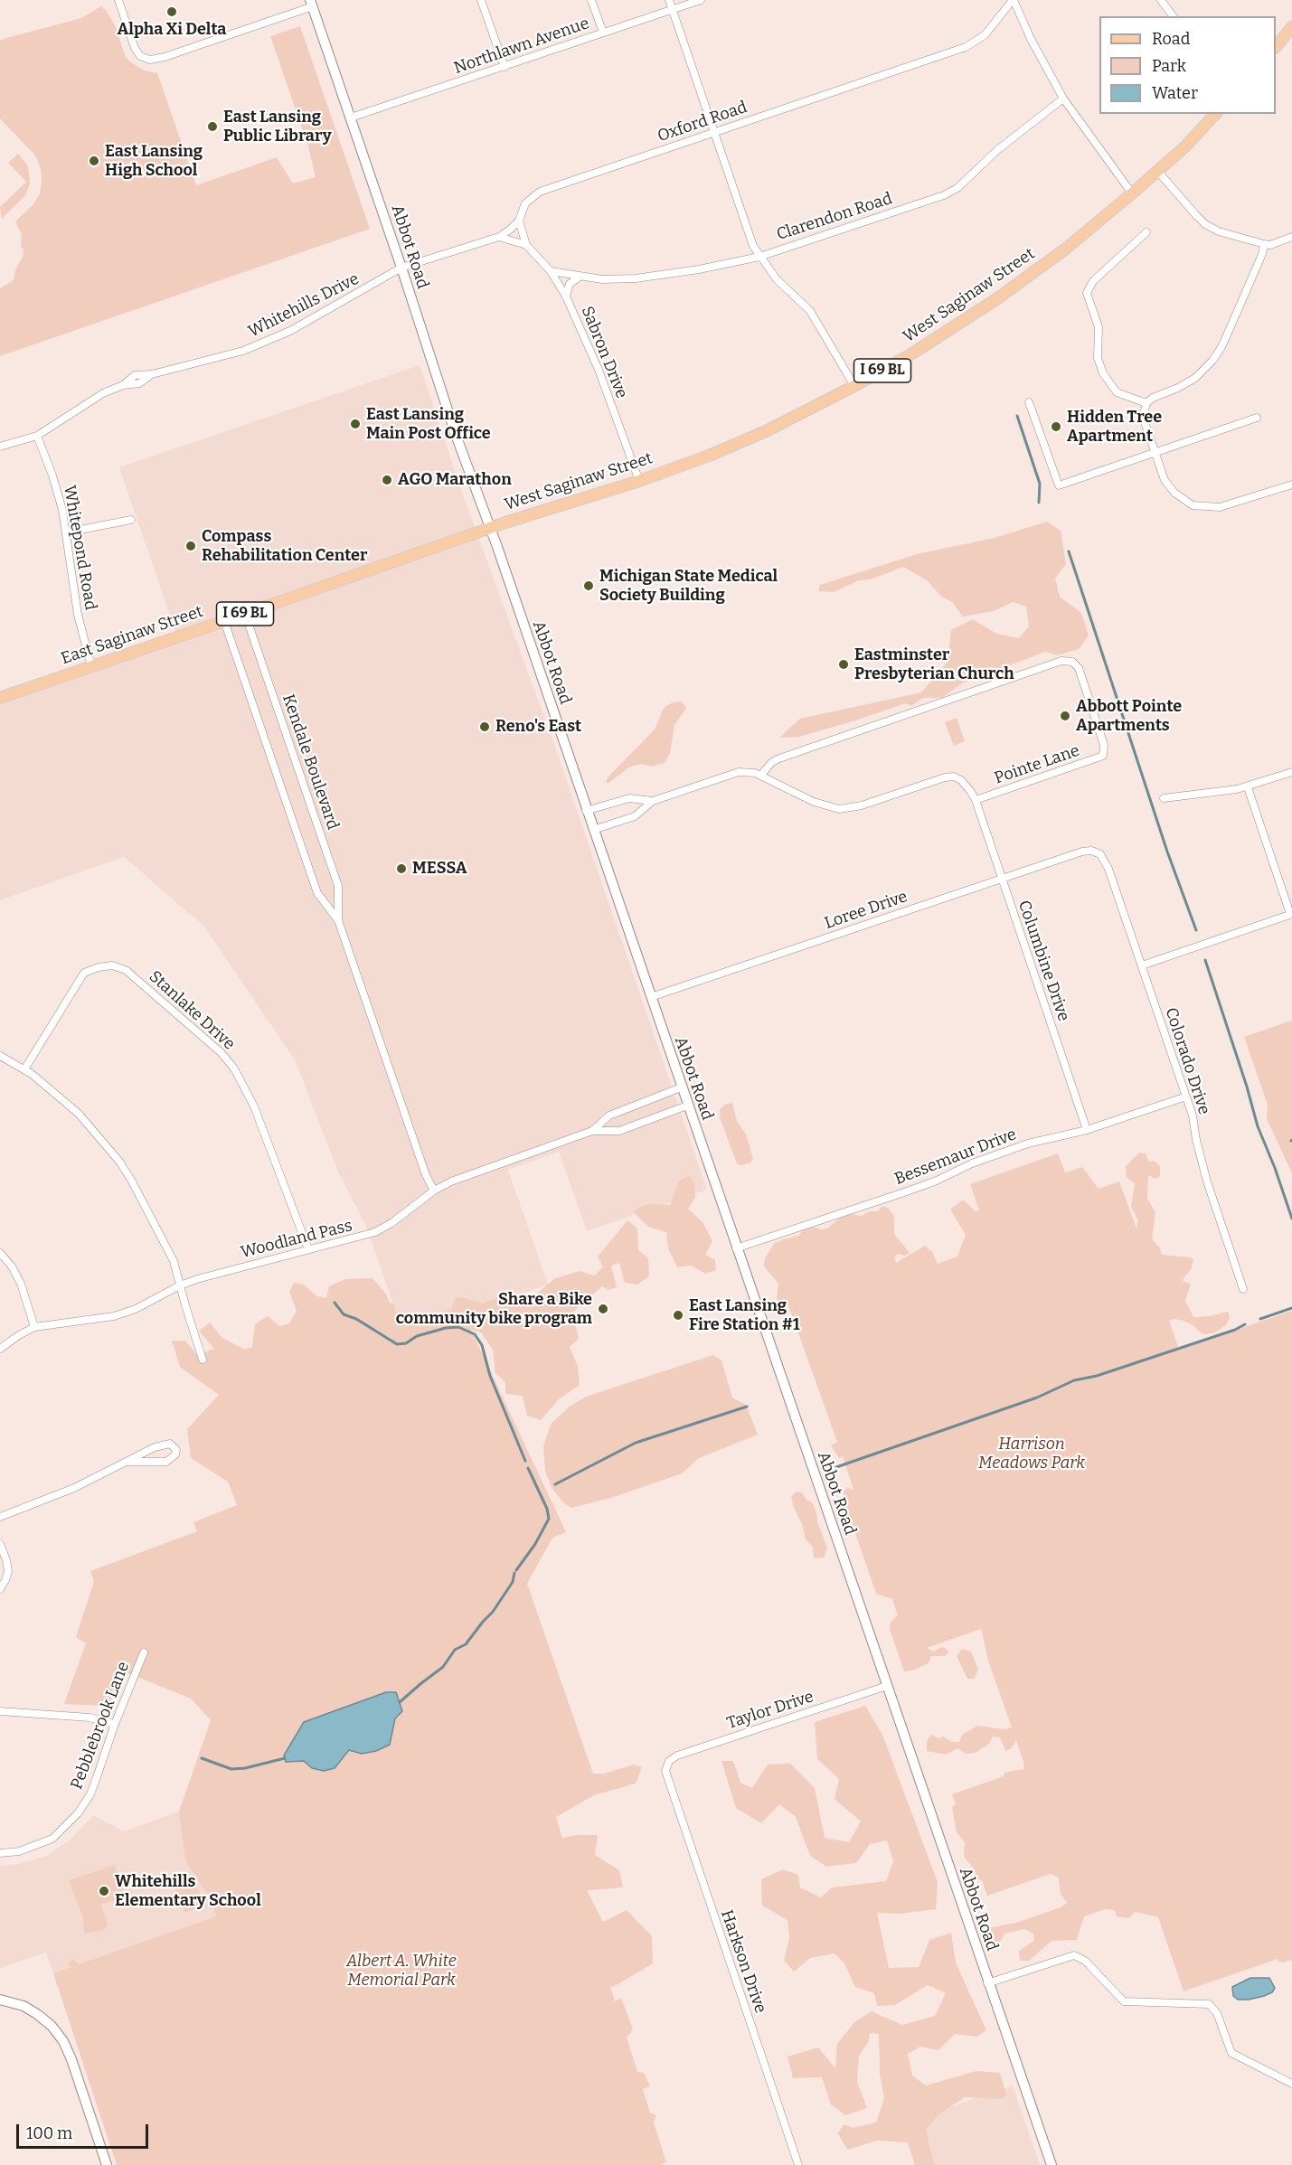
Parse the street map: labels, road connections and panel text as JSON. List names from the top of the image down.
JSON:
{
  "streets": {
    "main road": [
      "Abbot Road",
      "West Saginaw Street",
      "I 69 BL",
      "East Saginaw Street"
    ],
    "street": [
      "Northlawn Avenue",
      "Oxford Road",
      "Clarendon Road",
      "Whitehills Drive",
      "Sabron Drive",
      "Whitepond Road",
      "Kendale Boulevard",
      "Pointe Lane",
      "Loree Drive",
      "Columbine Drive",
      "Stanlake Drive",
      "Colorado Drive",
      "Bessemaur Drive",
      "Woodland Pass",
      "Taylor Drive",
      "Pebblebrook Lane",
      "Harkson Drive"
    ]
  },
  "crossings": [
    ["Northlawn Avenue", "Abbot Road"],
    ["Oxford Road", "Abbot Road"],
    ["Oxford Road", "Whitehills Drive"],
    ["Oxford Road", "Sabron Drive"],
    ["Clarendon Road", "Sabron Drive"],
    ["Abbot Road", "West Saginaw Street"],
    ["Abbot Road", "Whitehills Drive"],
    ["Abbot Road", "East Saginaw Street"],
    ["Abbot Road", "Loree Drive"],
    ["Abbot Road", "Bessemaur Drive"],
    ["Abbot Road", "Woodland Pass"],
    ["Abbot Road", "Taylor Drive"],
    ["West Saginaw Street", "Sabron Drive"],
    ["West Saginaw Street", "East Saginaw Street"],
    ["Whitehills Drive", "Whitepond Road"],
    ["Whitepond Road", "East Saginaw Street"],
    ["East Saginaw Street", "Kendale Boulevard"],
    ["Kendale Boulevard", "Woodland Pass"],
    ["Pointe Lane", "Columbine Drive"],
    ["Loree Drive", "Columbine Drive"],
    ["Loree Drive", "Colorado Drive"],
    ["Columbine Drive", "Bessemaur Drive"],
    ["Stanlake Drive", "Woodland Pass"],
    ["Colorado Drive", "Bessemaur Drive"],
    ["Taylor Drive", "Harkson Drive"]
  ],
  "parks": ["Harrison Meadows Park", "Albert A. White Memorial Park"],
  "places": [
    "Alpha Xi Delta",
    "East Lansing Public Library",
    "East Lansing High School",
    "East Lansing Main Post Office",
    "Hidden Tree Apartment",
    "AGO Marathon",
    "Compass Rehabilitation Center",
    "Michigan State Medical Society Building",
    "Eastminster Presbyterian Church",
    "Abbott Pointe Apartments",
    "Reno's East",
    "MESSA",
    "Share a Bike community bike program",
    "East Lansing Fire Station #1",
    "Whitehills Elementary School"
  ],
  "legend": ["Road", "Park", "Water"],
  "scale_bar": "100 m"
}
